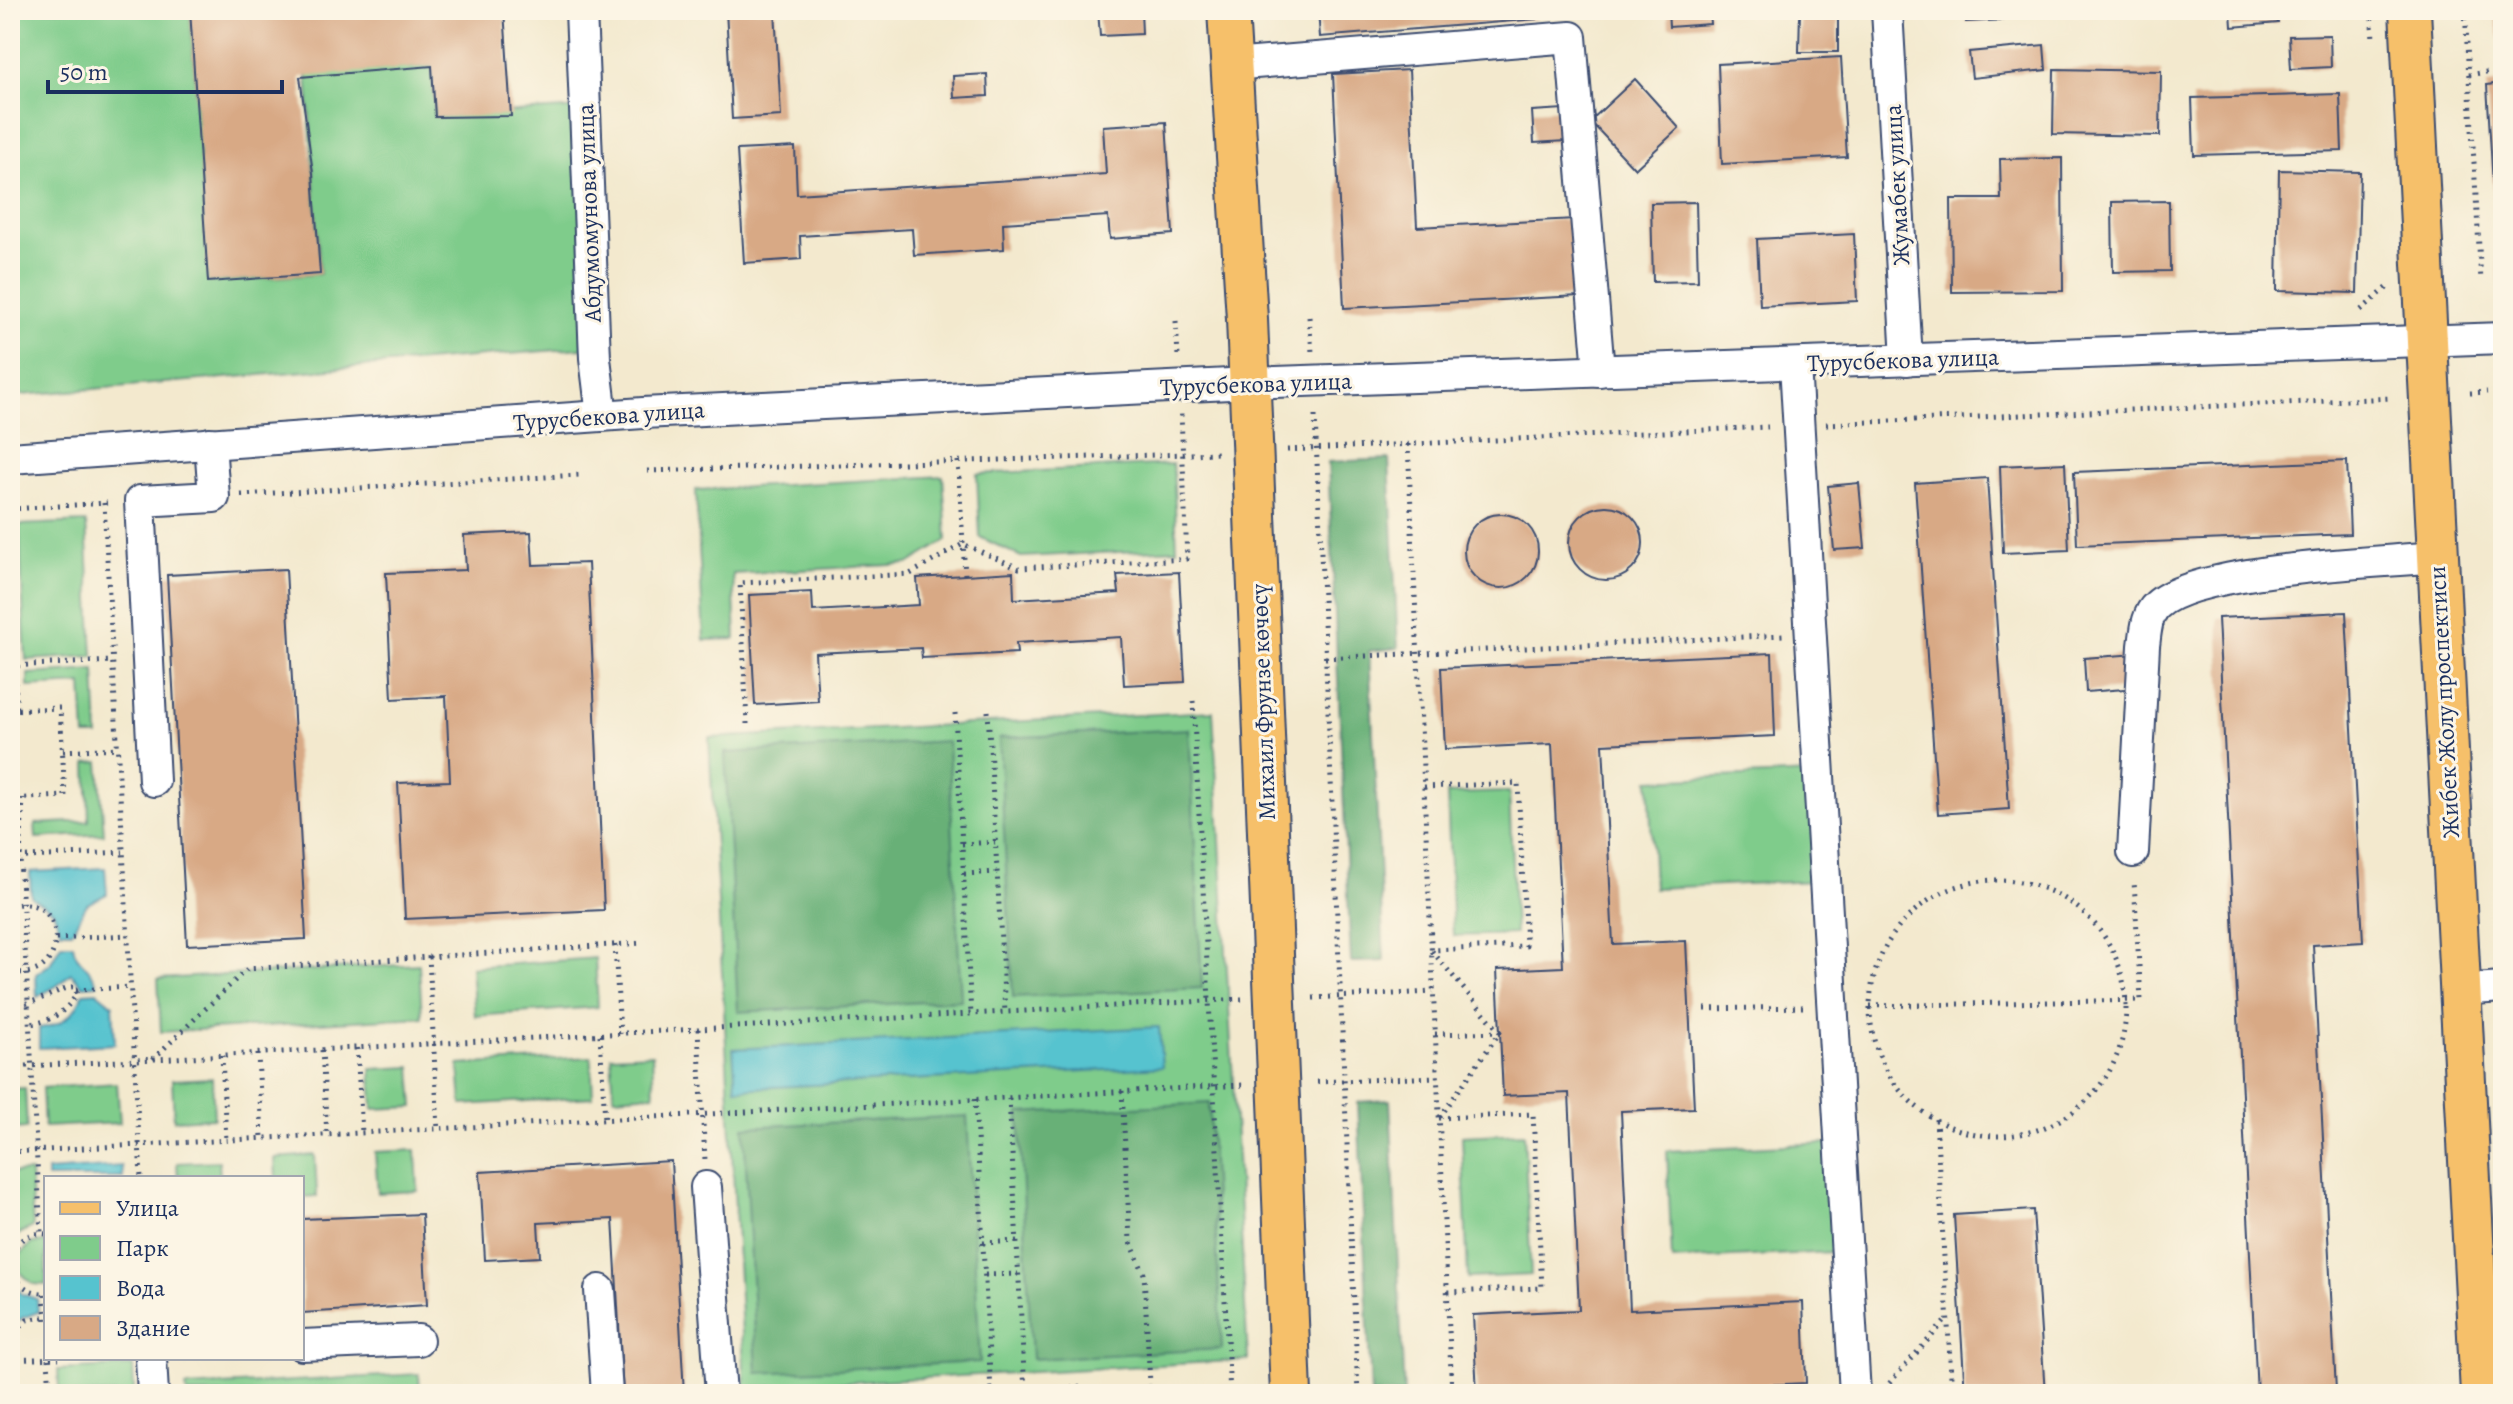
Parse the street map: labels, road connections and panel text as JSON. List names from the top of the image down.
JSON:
{
  "streets": {
    "main road": ["Михаил Фрунзе көчөсү", "Жибек Жолу проспектиси"],
    "street": ["Жумабек улица", "Абдумомунова улица", "Турусбекова улица"]
  },
  "crossings": [
    ["Жумабек улица", "Турусбекова улица"],
    ["Абдумомунова улица", "Турусбекова улица"],
    ["Турусбекова улица", "Михаил Фрунзе көчөсү"],
    ["Турусбекова улица", "Жибек Жолу проспектиси"]
  ],
  "legend": [
    "Улица",
    "Парк",
    "Вода",
    "Здание"
  ],
  "scale_bar": "50 m"
}
